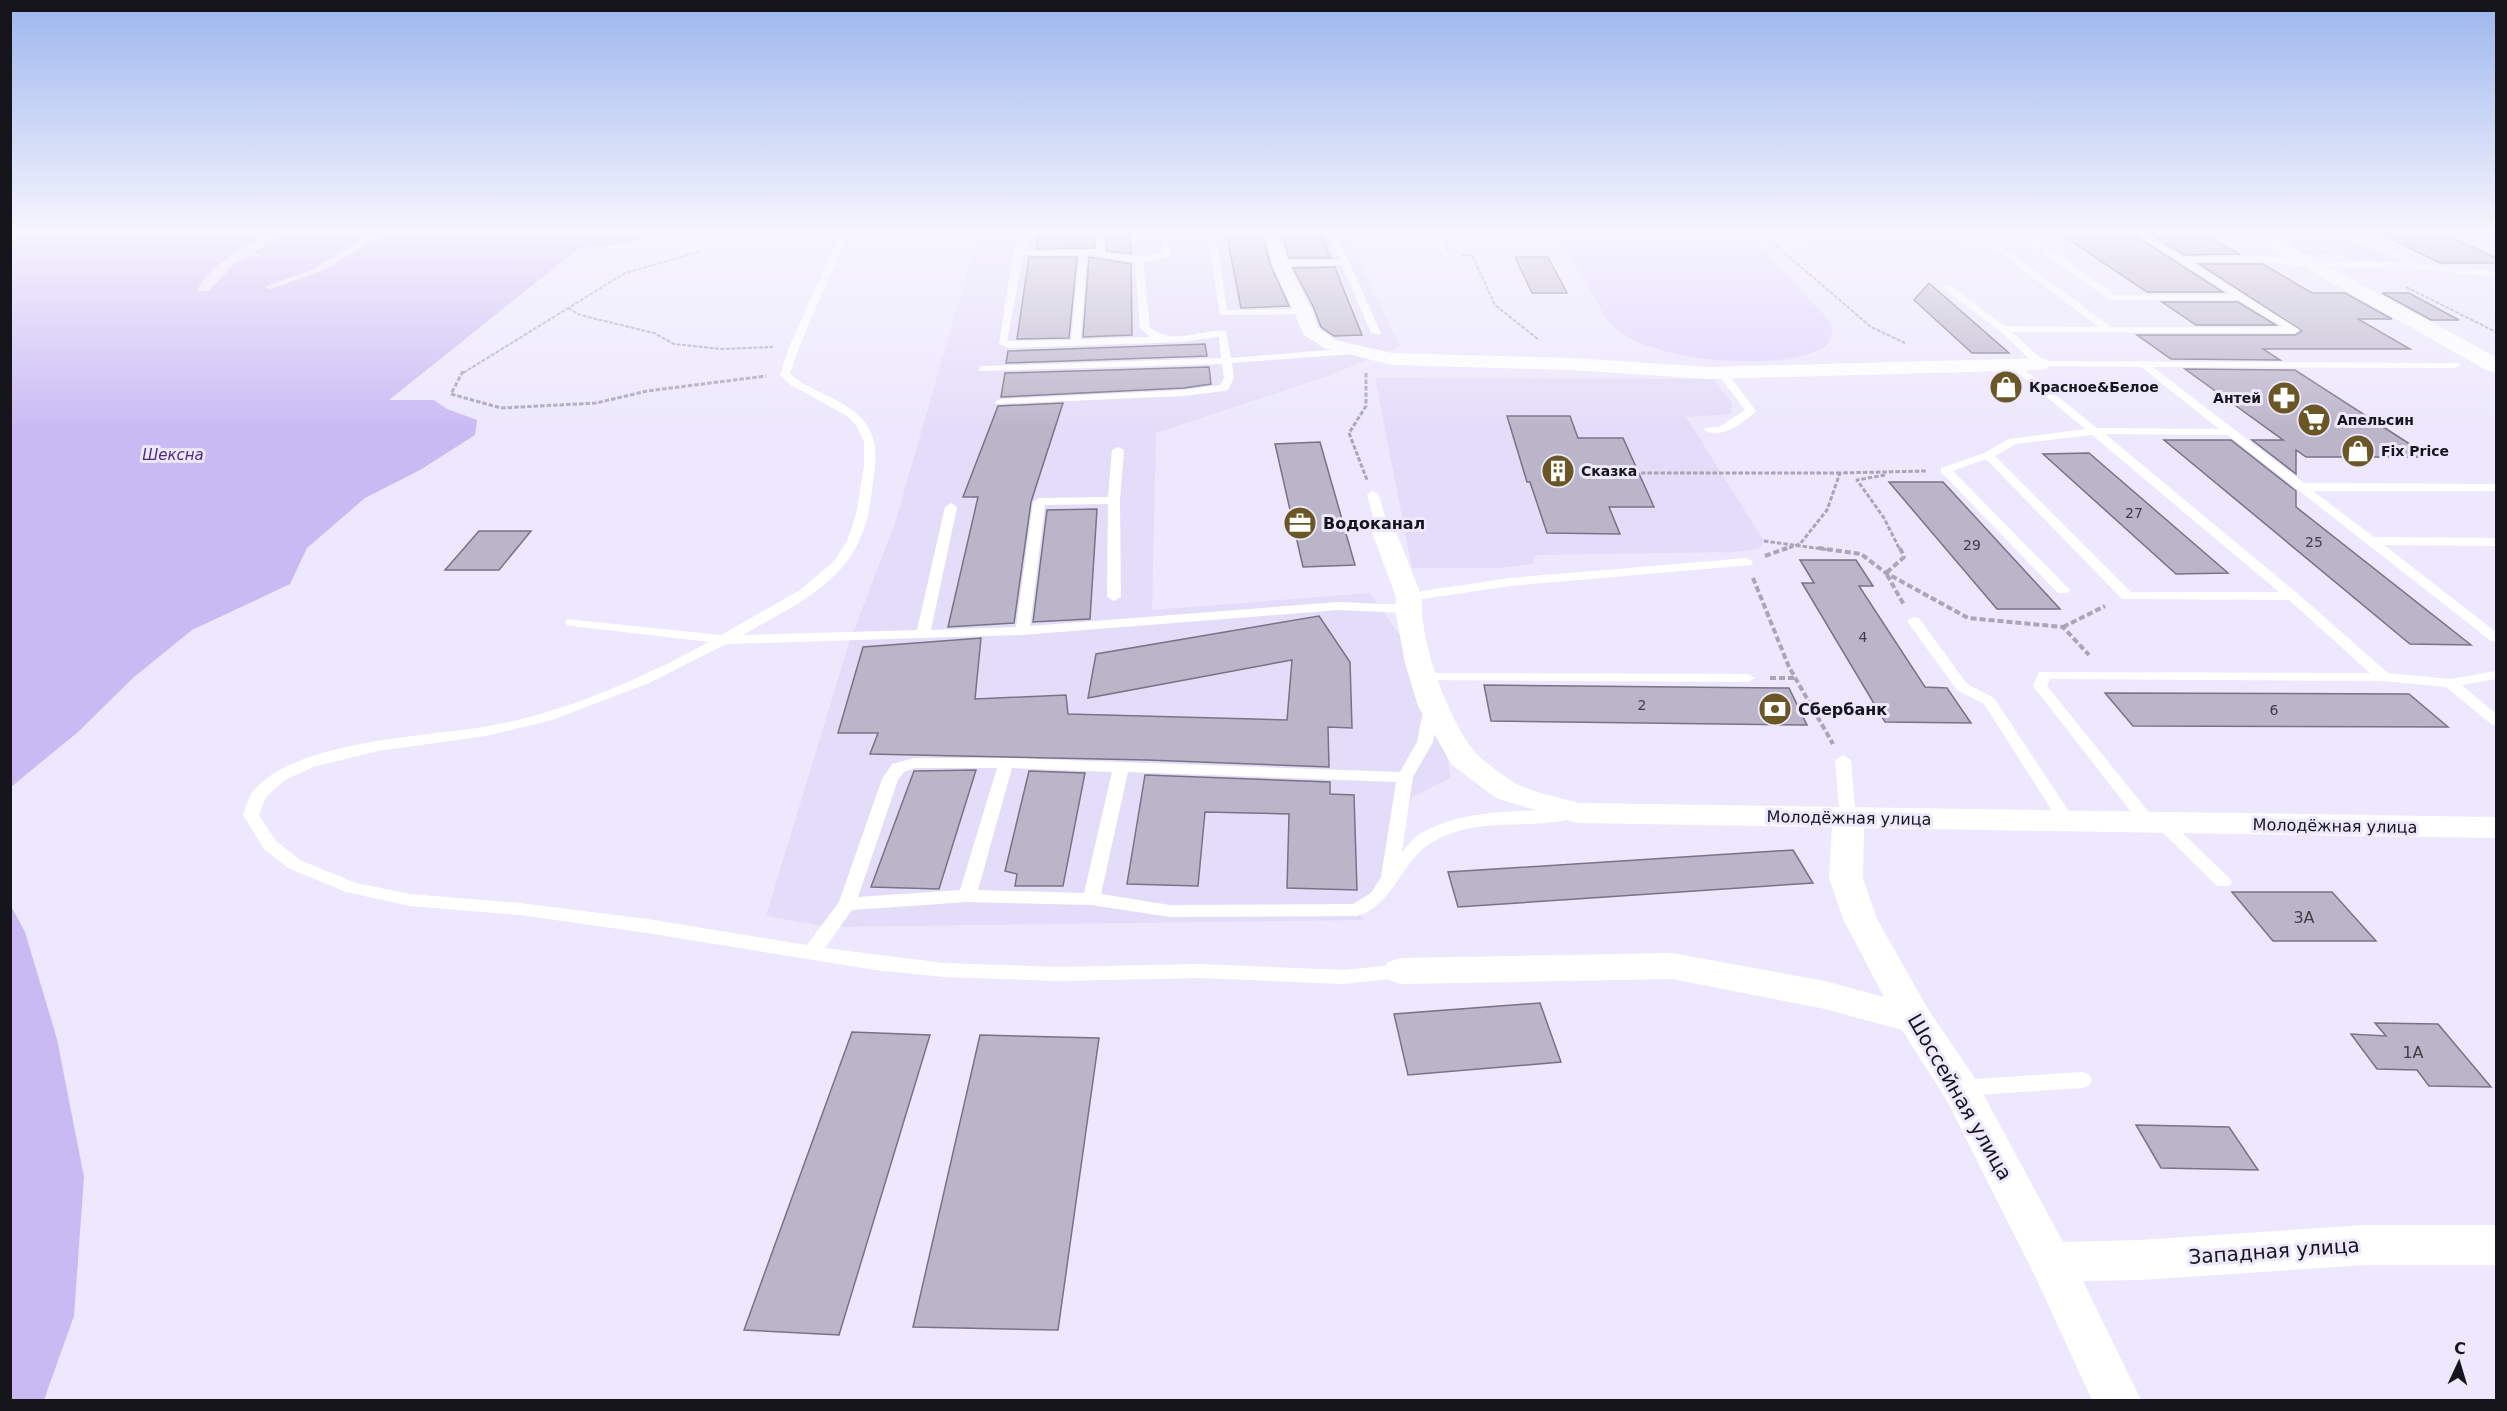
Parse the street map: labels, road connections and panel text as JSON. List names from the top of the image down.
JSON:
{
  "streets": {
    "street": ["Молодёжная улица", "Шоссейная улица", "Западная улица"]
  },
  "crossings": [
    ["Молодёжная улица", "Шоссейная улица"],
    ["Шоссейная улица", "Западная улица"]
  ],
  "water": ["Шексна"],
  "places": {
    "shop": ["Красное&Белое", "Fix Price"],
    "pharmacy": ["Антей"],
    "supermarket": ["Апельсин"],
    "building": ["Сказка"],
    "office": ["Водоканал"],
    "bank": ["Сбербанк"]
  },
  "house_numbers": [
    "27",
    "25",
    "29",
    "4",
    "2",
    "6",
    "3А",
    "1А"
  ],
  "north": "top"
}
